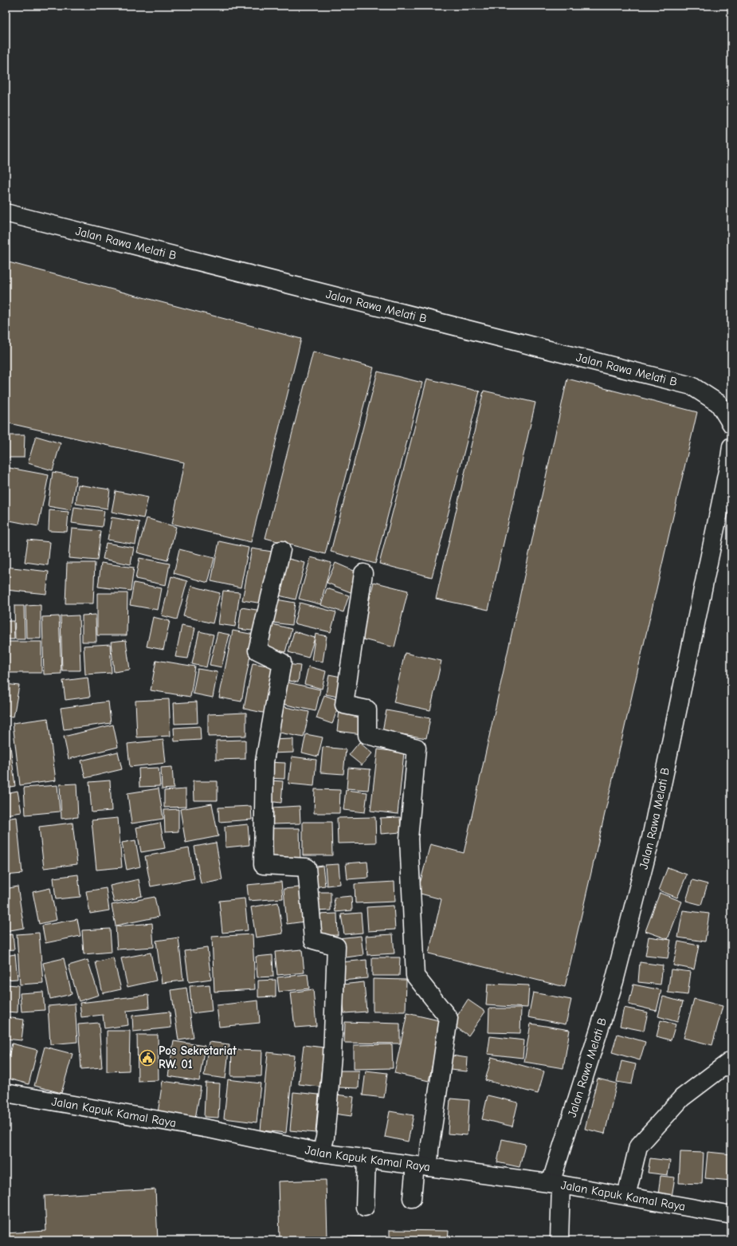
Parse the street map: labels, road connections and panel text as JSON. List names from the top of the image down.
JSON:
{
  "streets": {
    "street": ["Jalan Rawa Melati B", "Jalan Kapuk Kamal Raya"]
  },
  "crossings": [
    ["Jalan Rawa Melati B", "Jalan Kapuk Kamal Raya"]
  ],
  "places": {
    "public building": ["Pos Sekretariat RW. 01"]
  }
}
